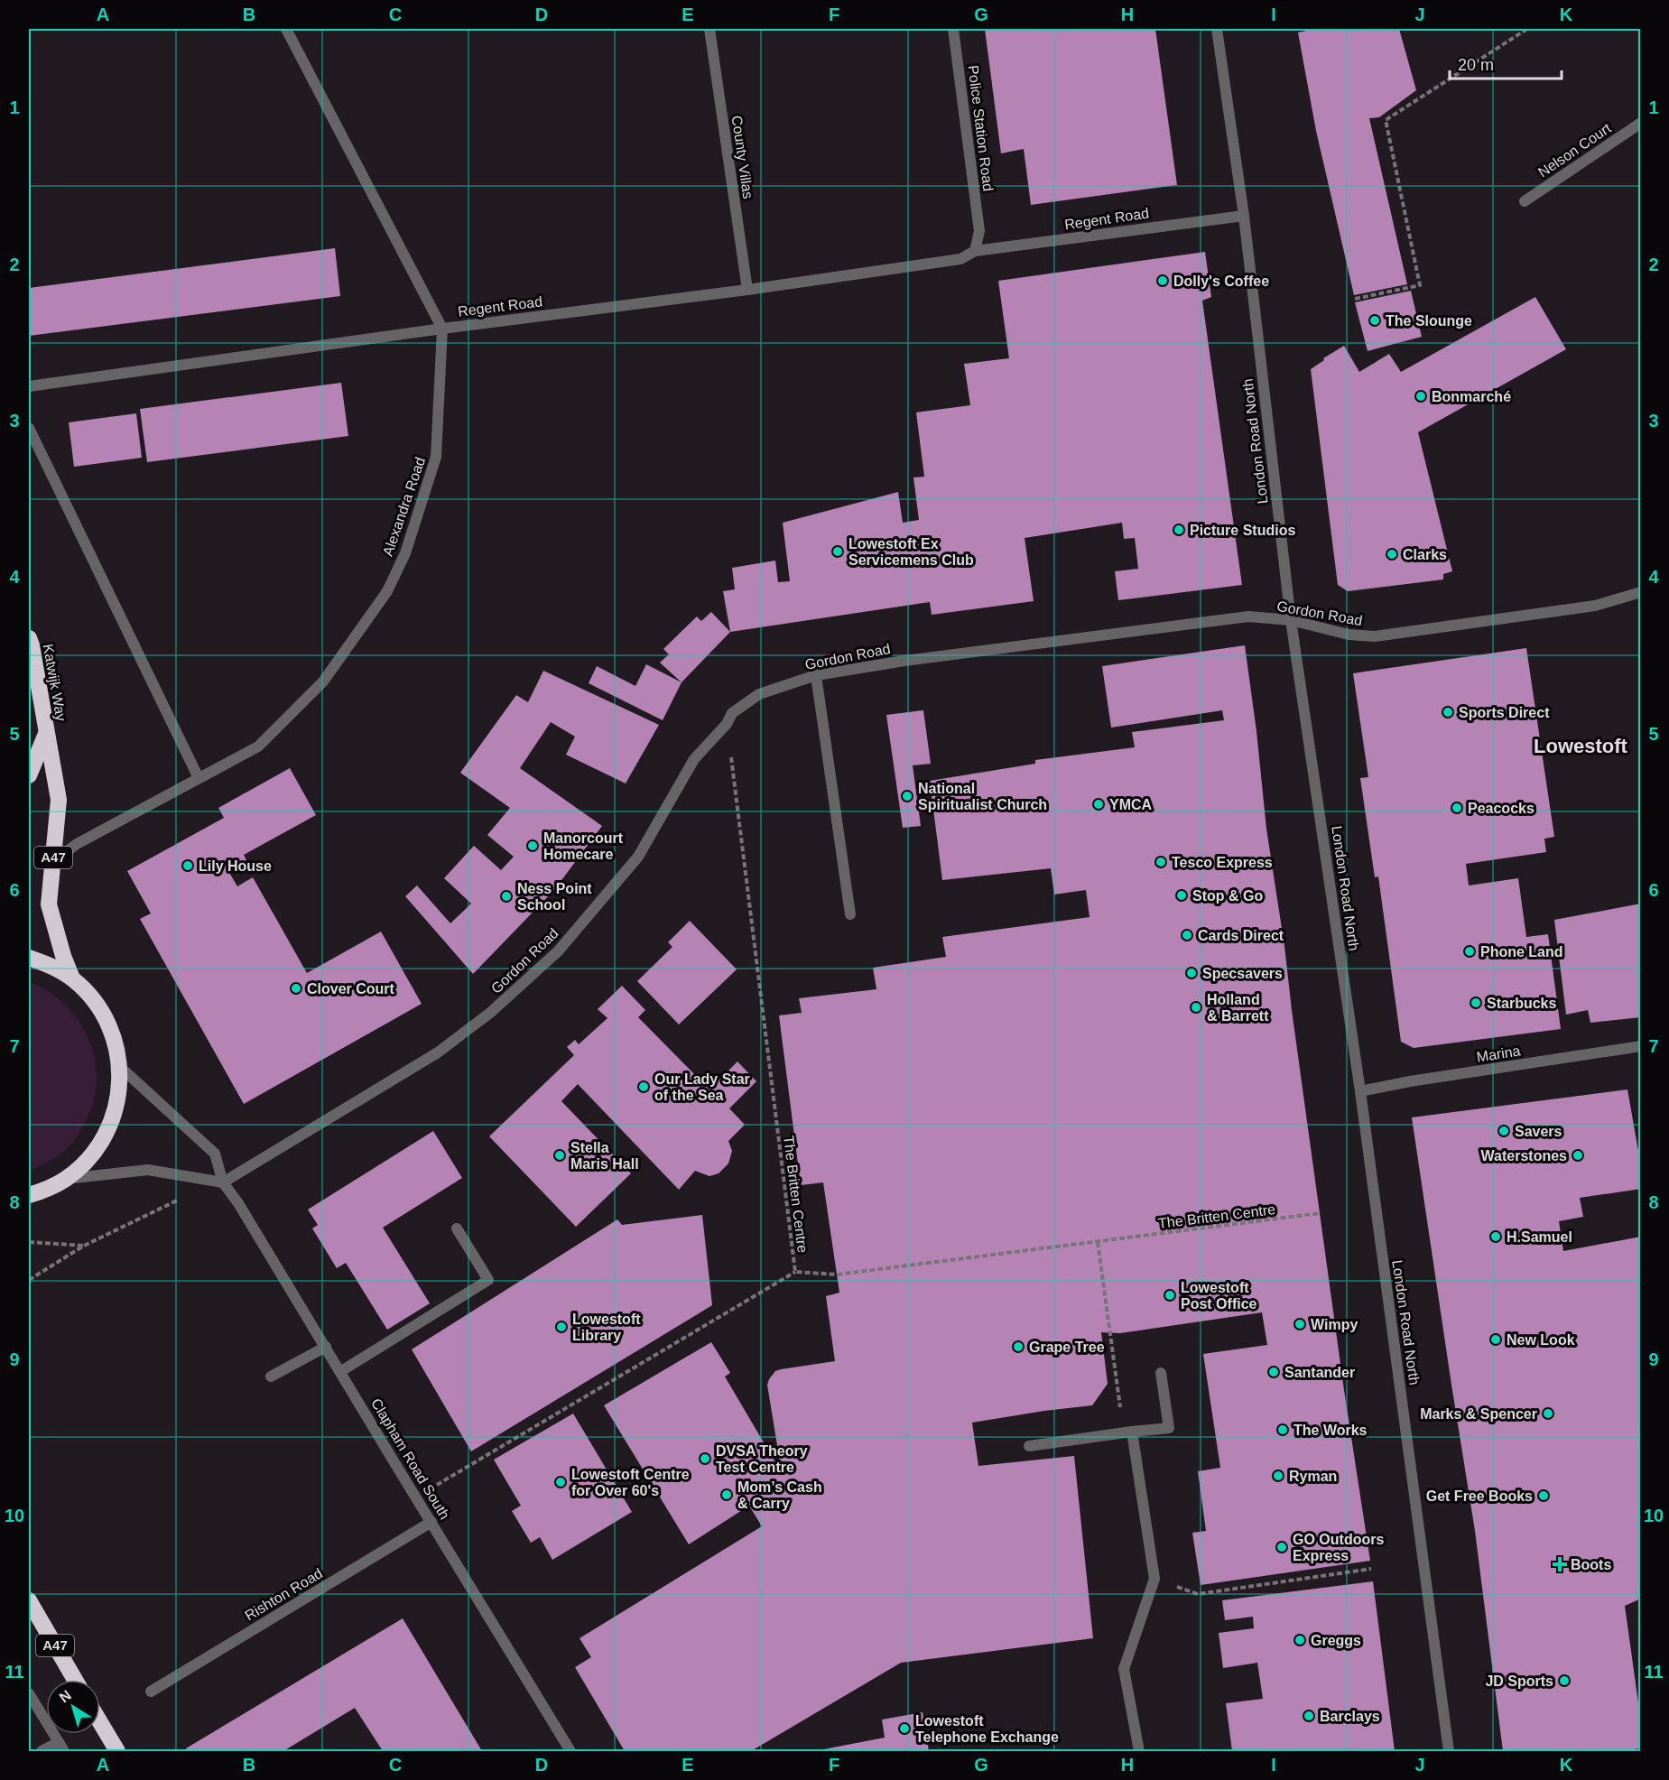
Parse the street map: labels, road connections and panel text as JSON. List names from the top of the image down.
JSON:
{
  "streets": {
    "highway": ["Katwijk Way", "A47"],
    "street": [
      "Police Station Road",
      "Nelson Court",
      "County Villas",
      "Regent Road",
      "London Road North",
      "Alexandra Road",
      "Gordon Road",
      "Marina",
      "Clapham Road South",
      "Rishton Road"
    ],
    "path": ["The Britten Centre"]
  },
  "crossings": [
    ["Police Station Road", "Regent Road"],
    ["County Villas", "Regent Road"],
    ["Regent Road", "London Road North"],
    ["Regent Road", "Alexandra Road"],
    ["London Road North", "Gordon Road"],
    ["London Road North", "Marina"],
    ["Alexandra Road", "Katwijk Way"],
    ["Gordon Road", "The Britten Centre"],
    ["Gordon Road", "Clapham Road South"],
    ["Clapham Road South", "Rishton Road"]
  ],
  "districts": ["Lowestoft"],
  "places": {
    "other": [
      "Dolly's Coffee",
      "The Slounge",
      "Bonmarché",
      "Picture Studios",
      "Lowestoft Ex Servicemens Club",
      "Clarks",
      "Sports Direct",
      "National Spiritualist Church",
      "YMCA",
      "Peacocks",
      "Manorcourt Homecare",
      "Tesco Express",
      "Lily House",
      "Stop & Go",
      "Ness Point School",
      "Cards Direct",
      "Phone Land",
      "Specsavers",
      "Clover Court",
      "Starbucks",
      "Holland & Barrett",
      "Our Lady Star of the Sea",
      "Savers",
      "Stella Maris Hall",
      "Waterstones",
      "H.Samuel",
      "Lowestoft Post Office",
      "Wimpy",
      "Lowestoft Library",
      "New Look",
      "Grape Tree",
      "Santander",
      "Marks & Spencer",
      "The Works",
      "DVSA Theory Test Centre",
      "Ryman",
      "Lowestoft Centre for Over 60's",
      "Mom’s Cash & Carry",
      "Get Free Books",
      "GO Outdoors Express",
      "Greggs",
      "JD Sports",
      "Barclays",
      "Lowestoft Telephone Exchange"
    ],
    "health": ["Boots"]
  },
  "scale_bar": "20 m",
  "north": "top left",
  "grid": {
    "columns": [
      "A",
      "B",
      "C",
      "D",
      "E",
      "F",
      "G",
      "H",
      "I",
      "J",
      "K"
    ],
    "rows": [
      "1",
      "2",
      "3",
      "4",
      "5",
      "6",
      "7",
      "8",
      "9",
      "10",
      "11"
    ]
  }
}
